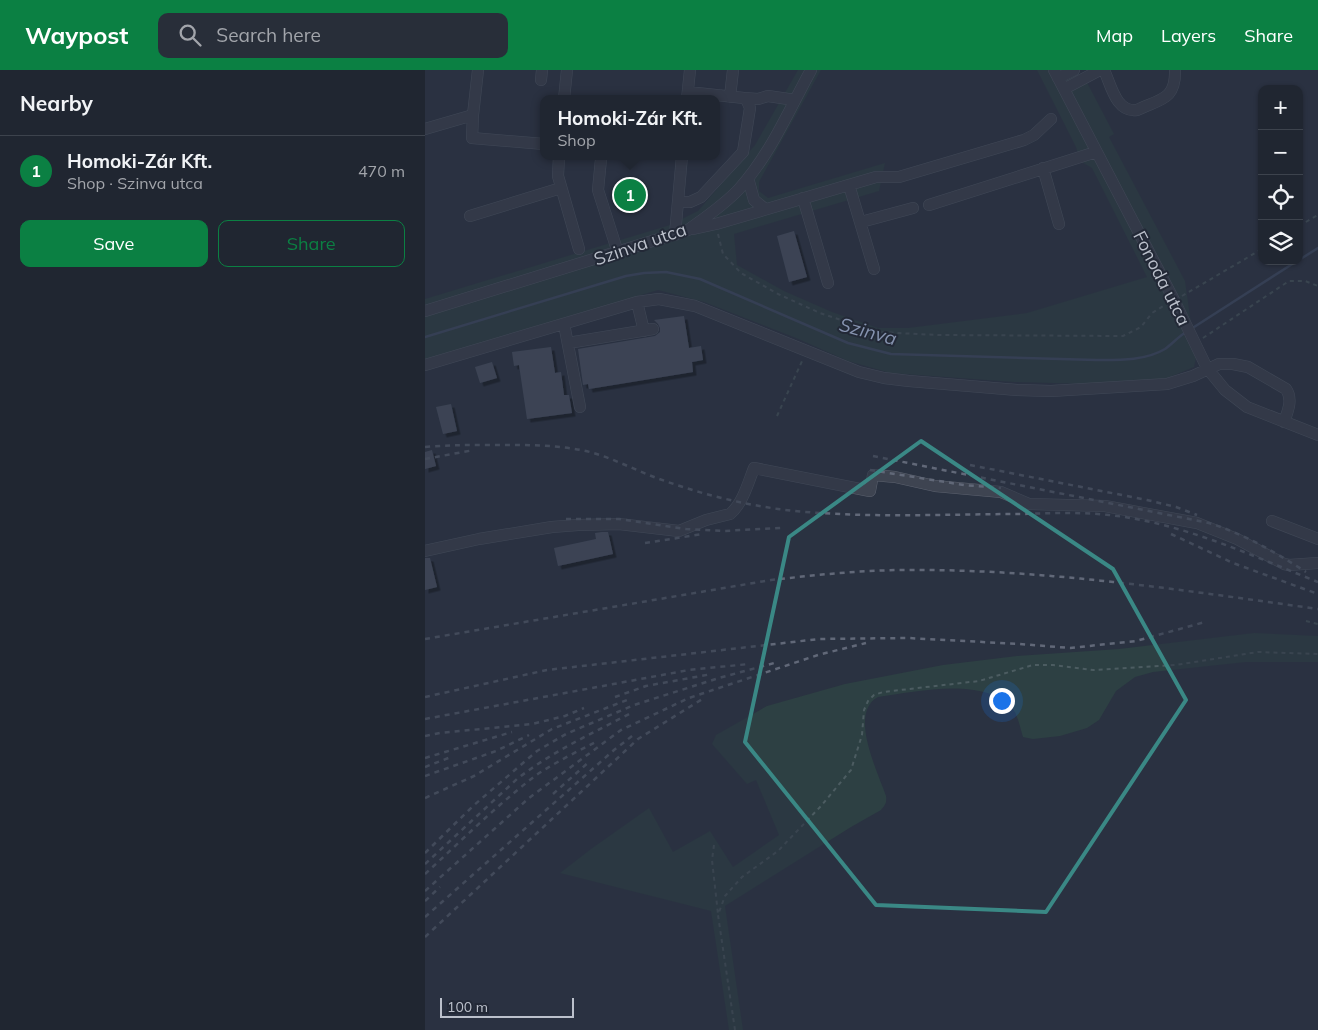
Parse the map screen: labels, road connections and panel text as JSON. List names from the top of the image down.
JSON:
{
  "streets": {
    "street": ["Szinva utca", "Fonoda utca"]
  },
  "water": ["Szinva"],
  "scale_bar": "100 m",
  "page": {
    "header": "Waypost",
    "search": "Search here",
    "nav": ["Map", "Layers", "Share"],
    "heading": "Nearby",
    "map_buttons": ["+", "−"],
    "popup": ["Homoki-Zár Kft.", "Shop"],
    "list": [
      {
        "mark": "1",
        "name": "Homoki-Zár Kft.",
        "note": "Shop · Szinva utca",
        "value": "470 m"
      }
    ],
    "pins": "1",
    "buttons": ["Save", "Share"],
    "scale": "100 m"
  }
}
